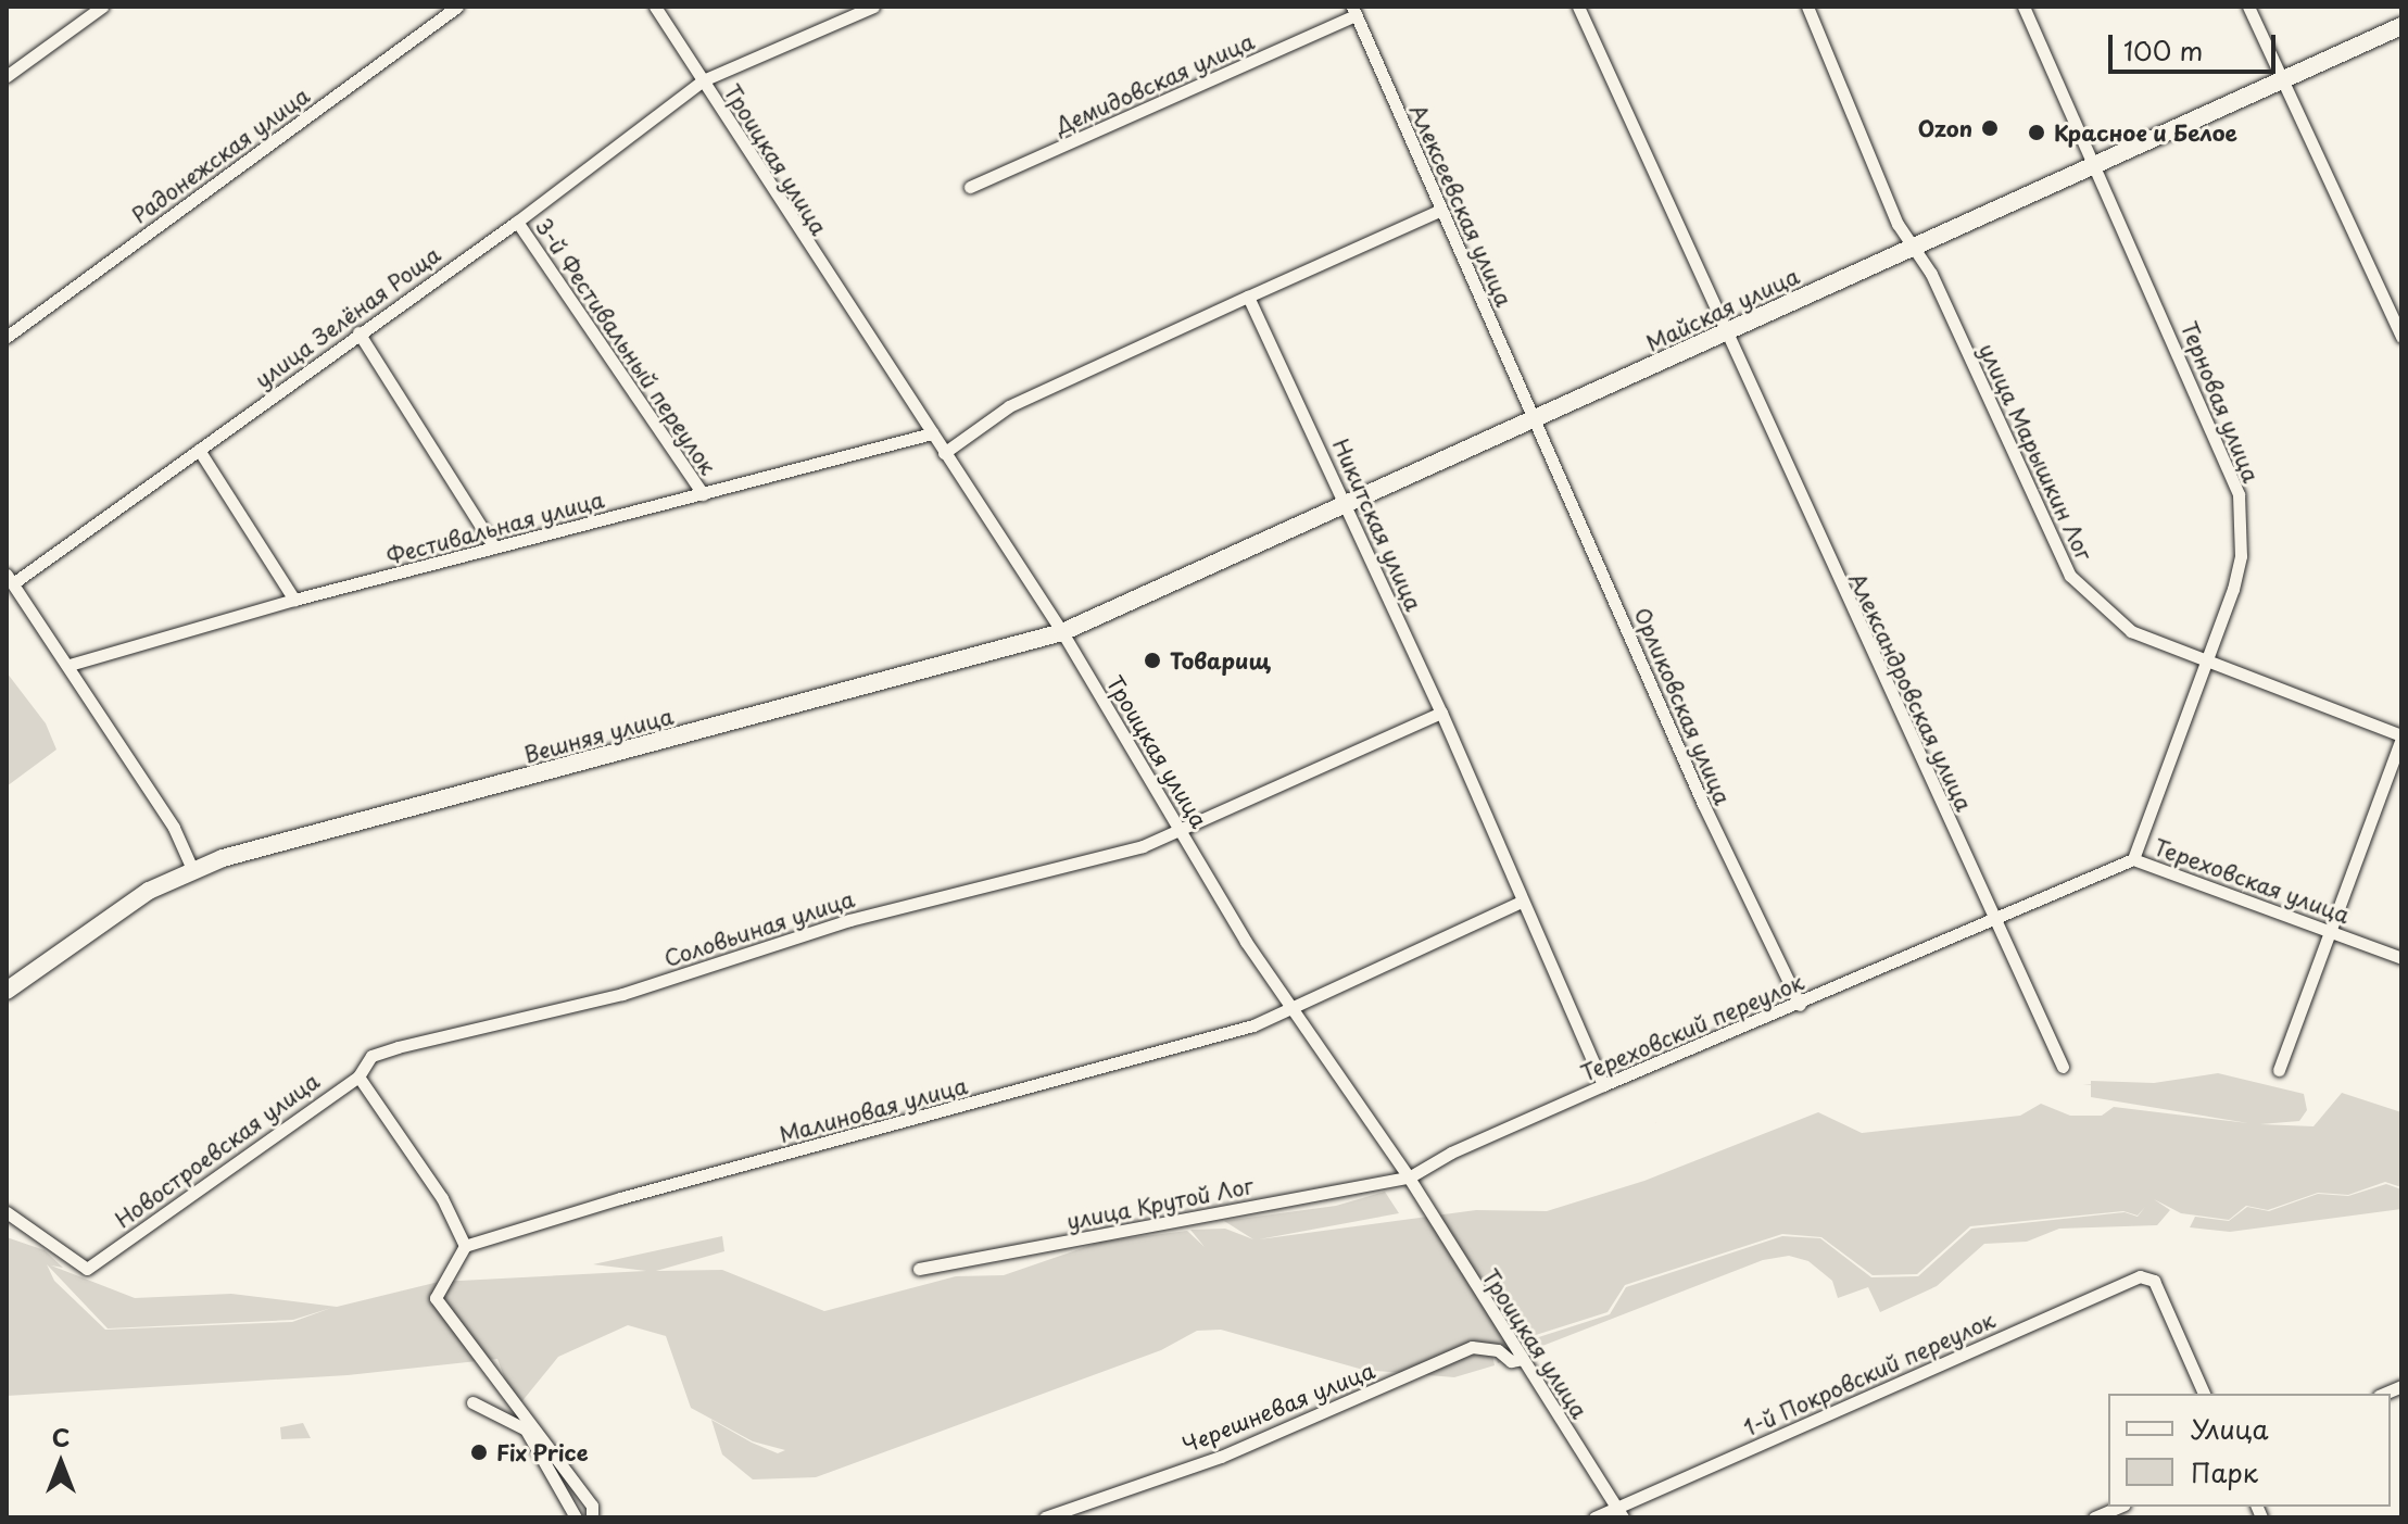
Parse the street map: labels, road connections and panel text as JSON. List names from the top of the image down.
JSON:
{
  "streets": {
    "street": [
      "Демидовская улица",
      "Радонежская улица",
      "Троицкая улица",
      "Алексеевская улица",
      "Майская улица",
      "улица Зелёная Роща",
      "3-й Фестивальный переулок",
      "Терновая улица",
      "улица Марышкин Лог",
      "Никитская улица",
      "Фестивальная улица",
      "Александровская улица",
      "Орликовская улица",
      "Вешняя улица",
      "Тереховская улица",
      "Соловьиная улица",
      "Тереховский переулок",
      "Малиновая улица",
      "Новостроевская улица",
      "улица Крутой Лог",
      "1-й Покровский переулок",
      "Черешневая улица"
    ]
  },
  "crossings": [
    ["Демидовская улица", "Алексеевская улица"],
    ["Троицкая улица", "Майская улица"],
    ["Троицкая улица", "улица Зелёная Роща"],
    ["Троицкая улица", "Фестивальная улица"],
    ["Троицкая улица", "Вешняя улица"],
    ["Троицкая улица", "Соловьиная улица"],
    ["Троицкая улица", "Тереховский переулок"],
    ["Троицкая улица", "Малиновая улица"],
    ["Троицкая улица", "улица Крутой Лог"],
    ["Троицкая улица", "1-й Покровский переулок"],
    ["Троицкая улица", "Черешневая улица"],
    ["Алексеевская улица", "Майская улица"],
    ["Алексеевская улица", "Орликовская улица"],
    ["Майская улица", "Терновая улица"],
    ["Майская улица", "улица Марышкин Лог"],
    ["Майская улица", "Никитская улица"],
    ["Майская улица", "Александровская улица"],
    ["Майская улица", "Орликовская улица"],
    ["Майская улица", "Вешняя улица"],
    ["улица Зелёная Роща", "3-й Фестивальный переулок"],
    ["3-й Фестивальный переулок", "Фестивальная улица"],
    ["Терновая улица", "улица Марышкин Лог"],
    ["Терновая улица", "Тереховская улица"],
    ["Никитская улица", "Соловьиная улица"],
    ["Никитская улица", "Тереховский переулок"],
    ["Никитская улица", "Малиновая улица"],
    ["Александровская улица", "Тереховская улица"],
    ["Александровская улица", "Тереховский переулок"],
    ["Орликовская улица", "Тереховский переулок"],
    ["Тереховская улица", "Тереховский переулок"],
    ["Соловьиная улица", "Новостроевская улица"],
    ["Тереховский переулок", "улица Крутой Лог"]
  ],
  "places": [
    "Ozon",
    "Красное и Белое",
    "Товарищ",
    "Fix Price"
  ],
  "legend": ["Улица", "Парк"],
  "scale_bar": "100 m",
  "north": "top"
}
